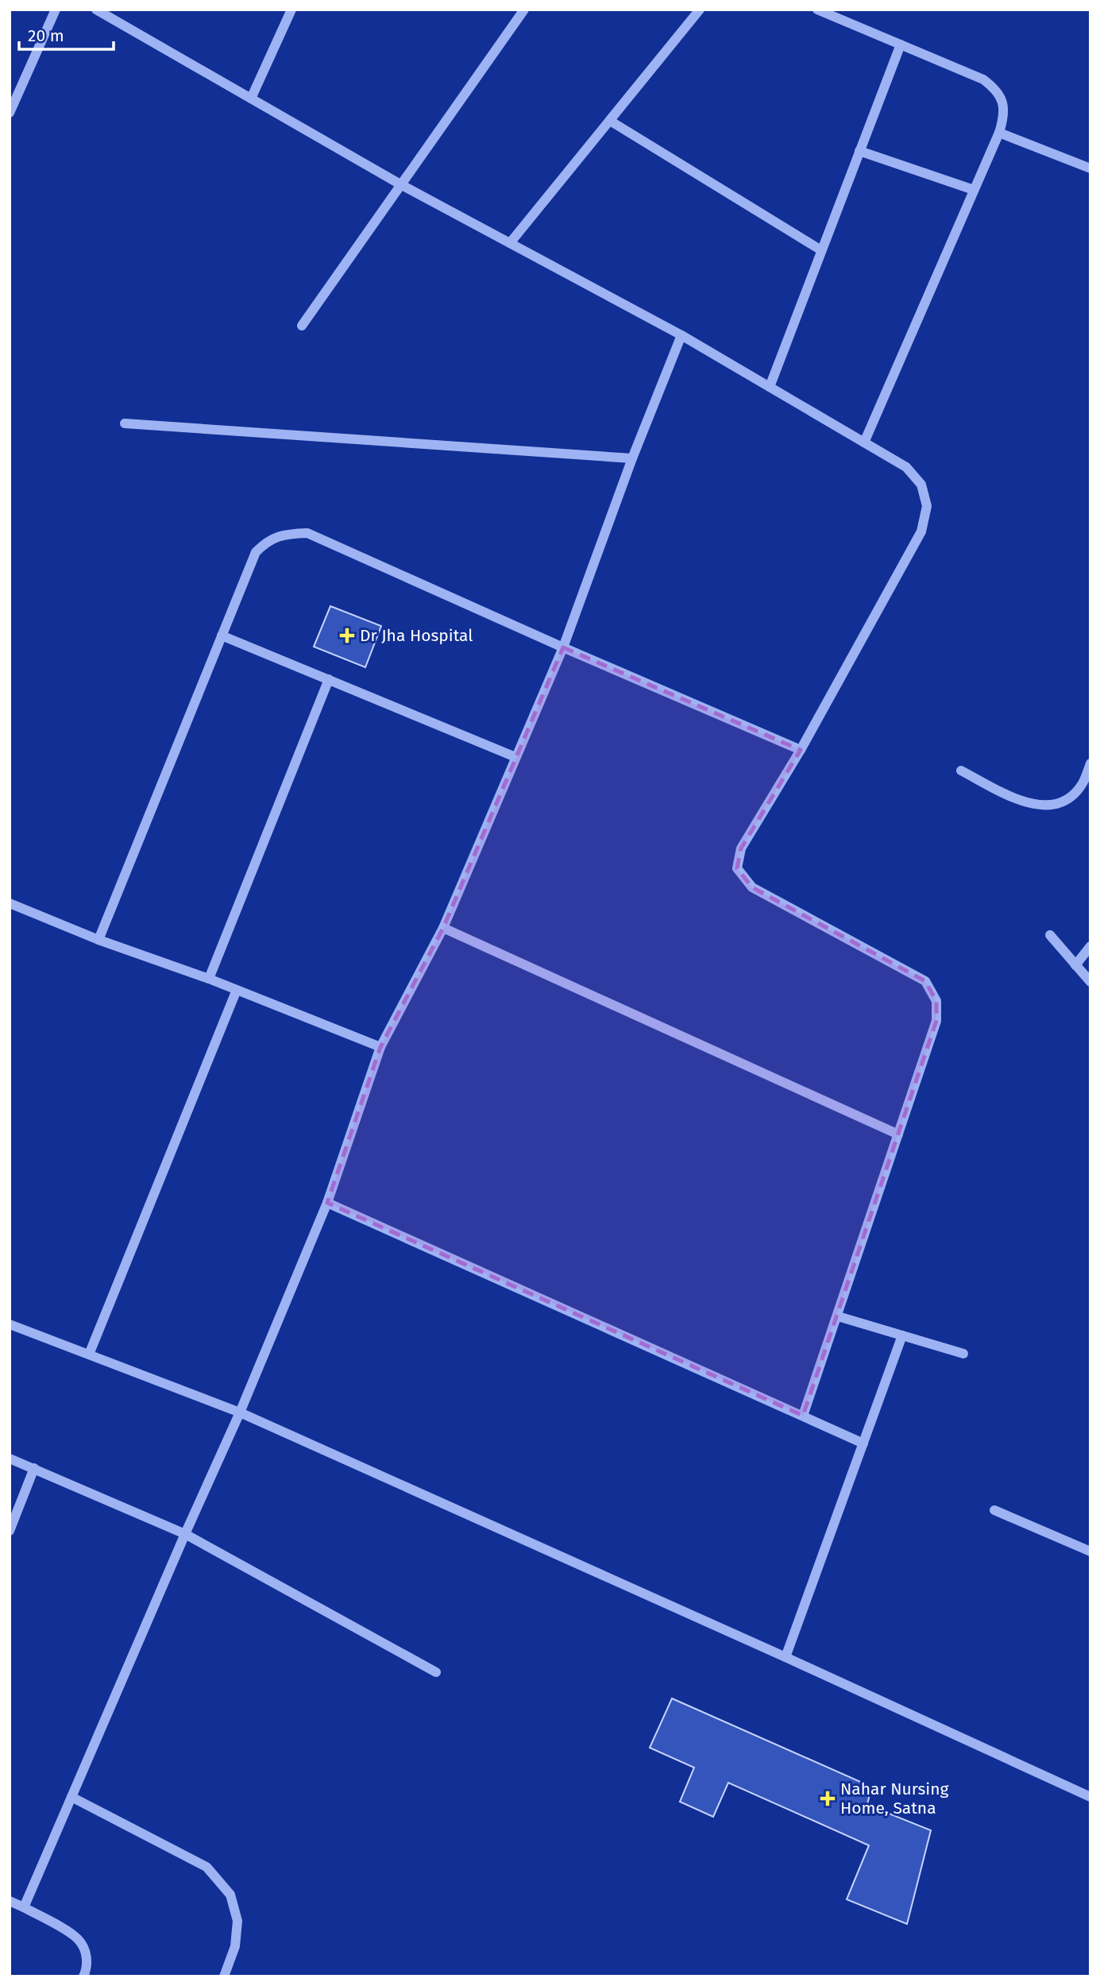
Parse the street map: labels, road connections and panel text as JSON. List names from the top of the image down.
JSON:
{
  "places": {
    "health": ["Dr Jha Hospital", "Nahar Nursing Home, Satna"]
  },
  "scale_bar": "20 m"
}
